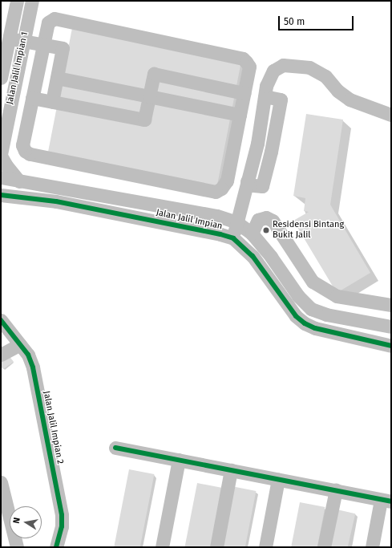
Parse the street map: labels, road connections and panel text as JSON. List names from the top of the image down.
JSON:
{
  "streets": {
    "street": ["Jalan Jalil Impian 1", "Jalan Jalil Impian", "Jalan Jalil Impian 2"]
  },
  "places": ["Residensi Bintang Bukit Jalil"],
  "scale_bar": "50 m",
  "north": "left"
}
